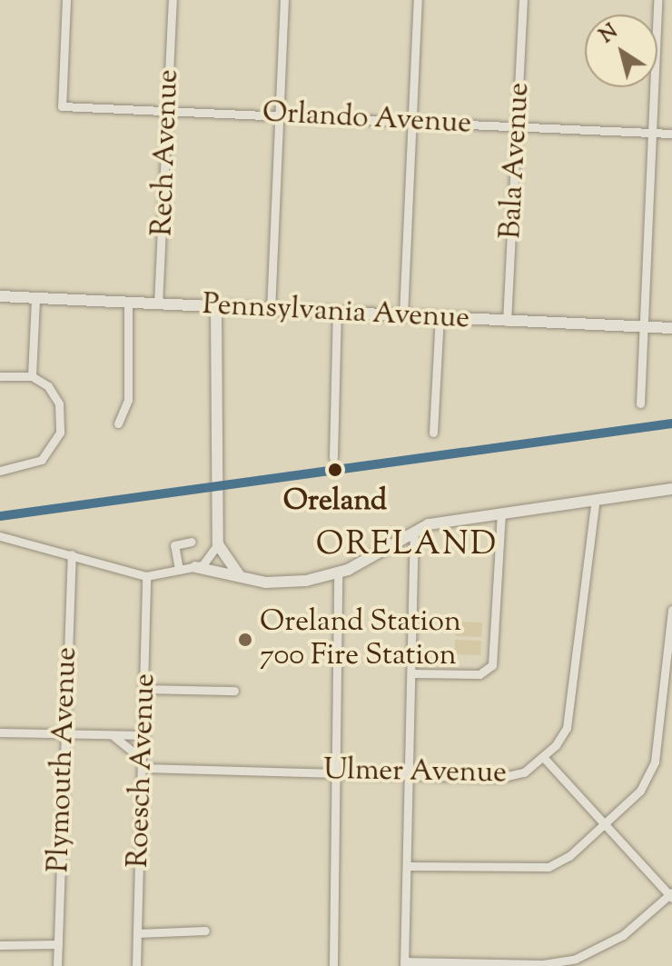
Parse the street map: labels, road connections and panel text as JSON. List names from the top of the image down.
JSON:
{
  "streets": {
    "street": [
      "Orlando Avenue",
      "Rech Avenue",
      "Bala Avenue",
      "Pennsylvania Avenue",
      "Plymouth Avenue",
      "Roesch Avenue",
      "Ulmer Avenue"
    ]
  },
  "crossings": [
    ["Orlando Avenue", "Rech Avenue"],
    ["Orlando Avenue", "Bala Avenue"],
    ["Rech Avenue", "Pennsylvania Avenue"],
    ["Bala Avenue", "Pennsylvania Avenue"],
    ["Roesch Avenue", "Ulmer Avenue"]
  ],
  "districts": ["ORELAND"],
  "places": ["Oreland", "Oreland Station 700 Fire Station"],
  "north": "top left"
}
